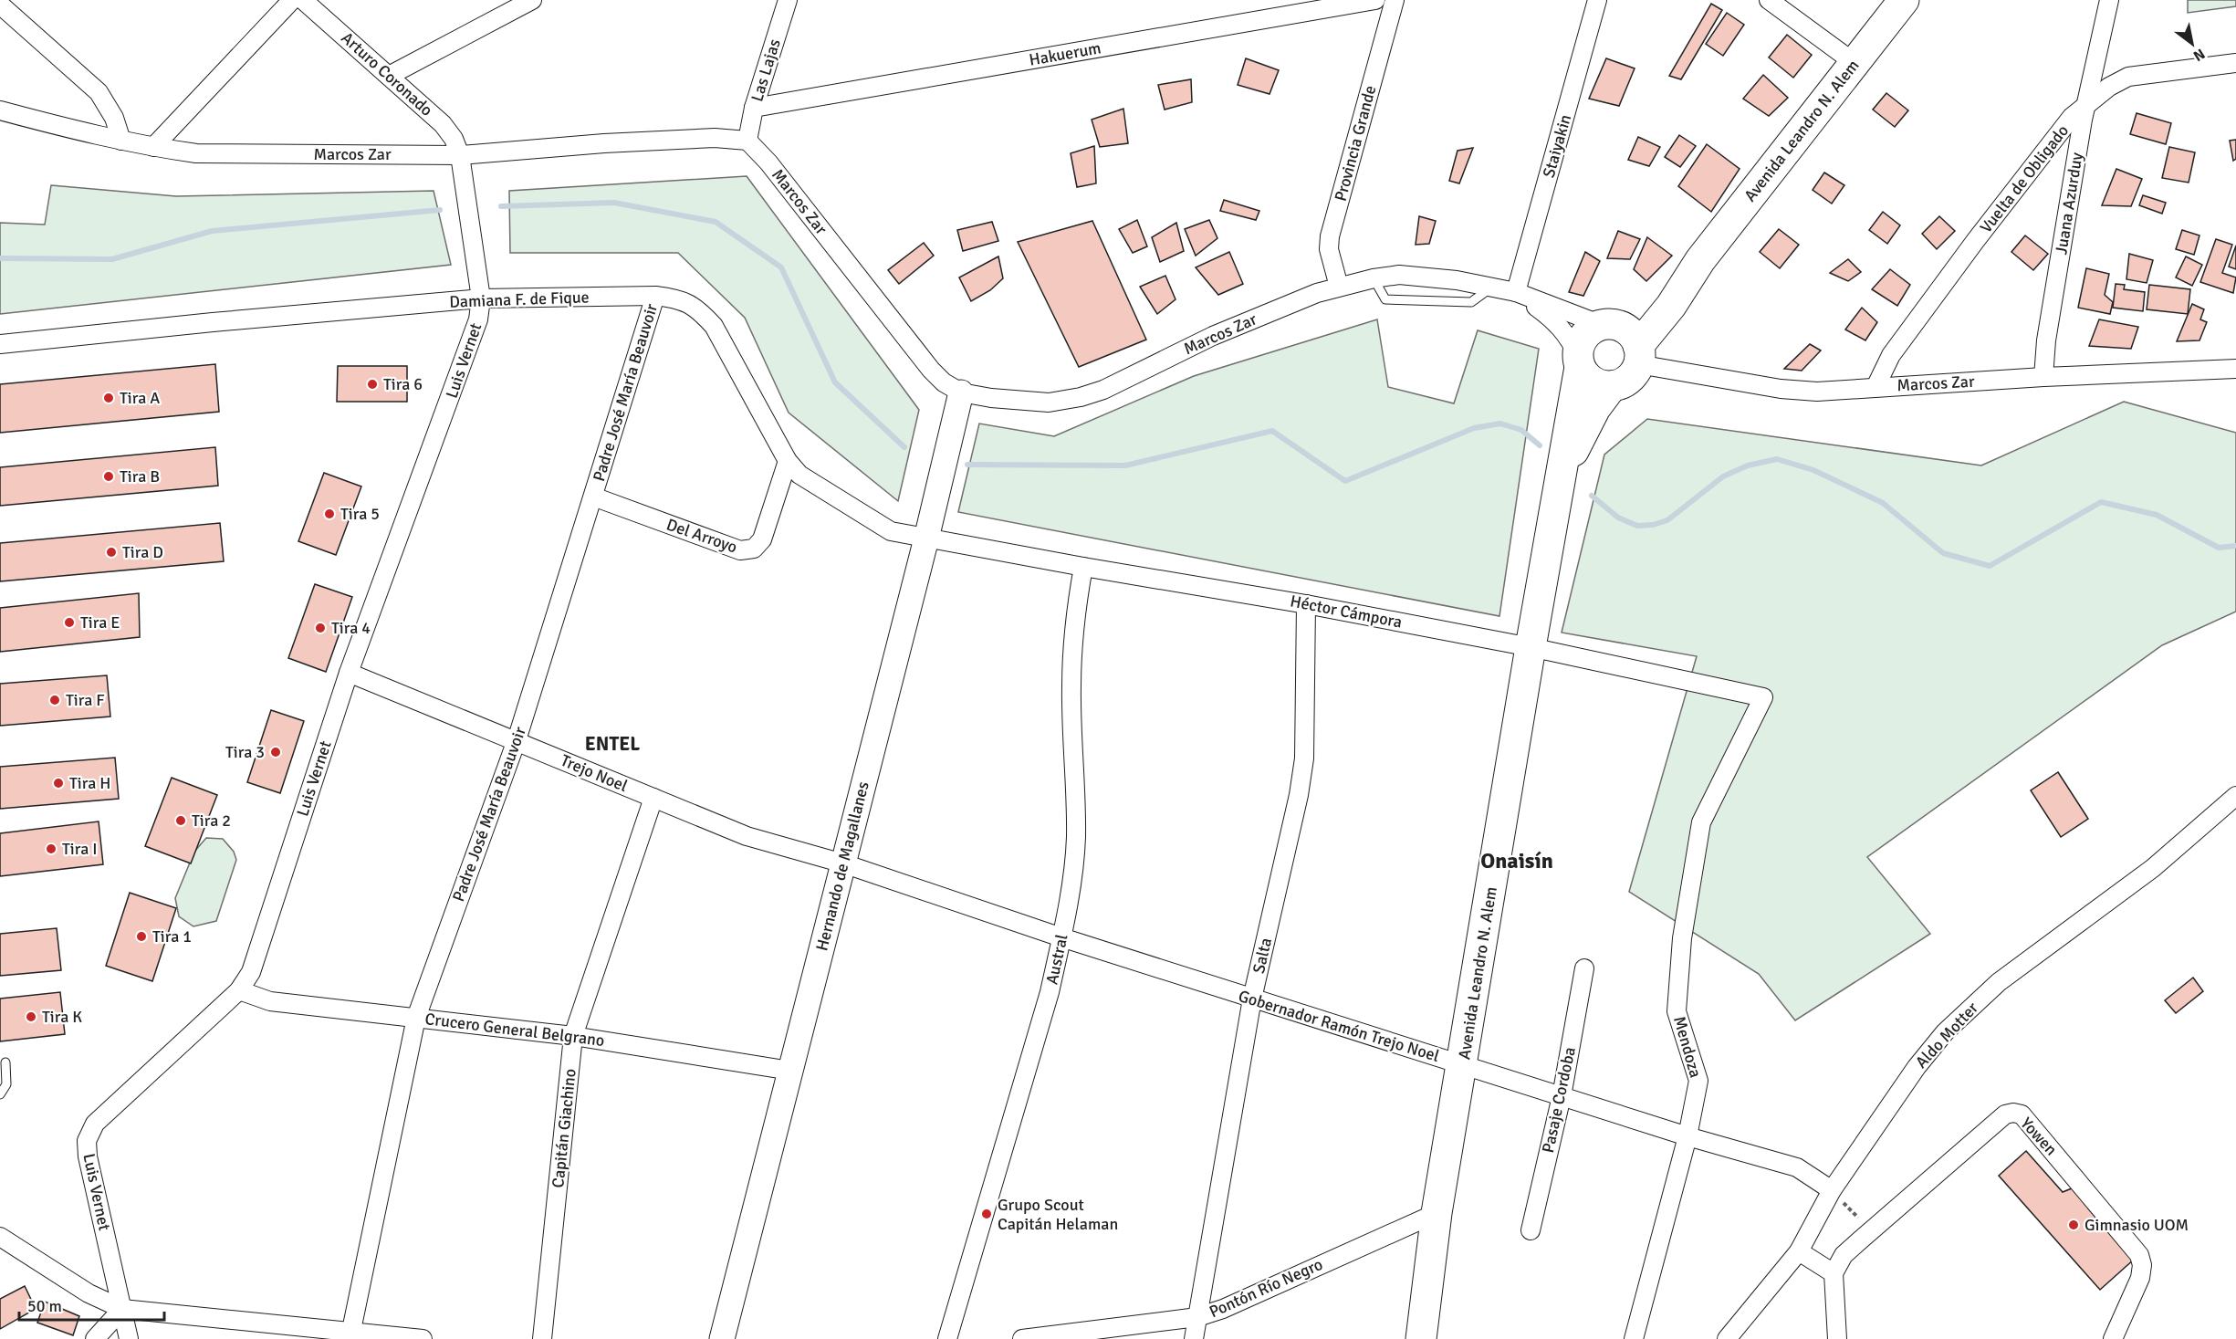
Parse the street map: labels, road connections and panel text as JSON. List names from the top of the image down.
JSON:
{
  "streets": {
    "highway": ["Avenida Leandro N. Alem"],
    "main road": ["Hernando de Magallanes"],
    "street": [
      "Hakuerum",
      "Las Lajas",
      "Arturo Coronado",
      "Provincia Grande",
      "Staiyakin",
      "Marcos Zar",
      "Vuelta de Obligado",
      "Juana Azurduy",
      "Damiana F. de Fique",
      "Luis Vernet",
      "Padre José María Beauvoir",
      "Del Arroyo",
      "Héctor Cámpora",
      "Trejo Noel",
      "Salta",
      "Austral",
      "Gobernador Ramón Trejo Noel",
      "Crucero General Belgrano",
      "Aldo Motter",
      "Mendoza",
      "Pasaje Cordoba",
      "Capitán Giachino",
      "Yowen",
      "Pontón Río Negro"
    ]
  },
  "crossings": [
    ["Hakuerum", "Las Lajas"],
    ["Las Lajas", "Marcos Zar"],
    ["Arturo Coronado", "Marcos Zar"],
    ["Arturo Coronado", "Luis Vernet"],
    ["Avenida Leandro N. Alem", "Marcos Zar"],
    ["Avenida Leandro N. Alem", "Héctor Cámpora"],
    ["Avenida Leandro N. Alem", "Gobernador Ramón Trejo Noel"],
    ["Avenida Leandro N. Alem", "Pontón Río Negro"],
    ["Provincia Grande", "Marcos Zar"],
    ["Staiyakin", "Marcos Zar"],
    ["Marcos Zar", "Vuelta de Obligado"],
    ["Marcos Zar", "Juana Azurduy"],
    ["Marcos Zar", "Luis Vernet"],
    ["Marcos Zar", "Hernando de Magallanes"],
    ["Vuelta de Obligado", "Juana Azurduy"],
    ["Damiana F. de Fique", "Luis Vernet"],
    ["Damiana F. de Fique", "Padre José María Beauvoir"],
    ["Damiana F. de Fique", "Del Arroyo"],
    ["Damiana F. de Fique", "Héctor Cámpora"],
    ["Damiana F. de Fique", "Hernando de Magallanes"],
    ["Luis Vernet", "Trejo Noel"],
    ["Luis Vernet", "Crucero General Belgrano"],
    ["Padre José María Beauvoir", "Del Arroyo"],
    ["Padre José María Beauvoir", "Trejo Noel"],
    ["Padre José María Beauvoir", "Crucero General Belgrano"],
    ["Héctor Cámpora", "Hernando de Magallanes"],
    ["Héctor Cámpora", "Salta"],
    ["Héctor Cámpora", "Austral"],
    ["Héctor Cámpora", "Mendoza"],
    ["Trejo Noel", "Hernando de Magallanes"],
    ["Trejo Noel", "Gobernador Ramón Trejo Noel"],
    ["Trejo Noel", "Capitán Giachino"],
    ["Hernando de Magallanes", "Gobernador Ramón Trejo Noel"],
    ["Hernando de Magallanes", "Crucero General Belgrano"],
    ["Salta", "Gobernador Ramón Trejo Noel"],
    ["Salta", "Pontón Río Negro"],
    ["Austral", "Gobernador Ramón Trejo Noel"],
    ["Gobernador Ramón Trejo Noel", "Aldo Motter"],
    ["Gobernador Ramón Trejo Noel", "Mendoza"],
    ["Gobernador Ramón Trejo Noel", "Pasaje Cordoba"],
    ["Crucero General Belgrano", "Capitán Giachino"]
  ],
  "districts": ["ENTEL", "Onaisín"],
  "places": [
    "Tira 6",
    "Tira A",
    "Tira B",
    "Tira 5",
    "Tira D",
    "Tira E",
    "Tira 4",
    "Tira F",
    "Tira 3",
    "Tira H",
    "Tira 2",
    "Tira I",
    "Tira 1",
    "Tira K",
    "Grupo Scout Capitán Helaman",
    "Gimnasio UOM"
  ],
  "scale_bar": "50 m",
  "north": "bottom right"
}
